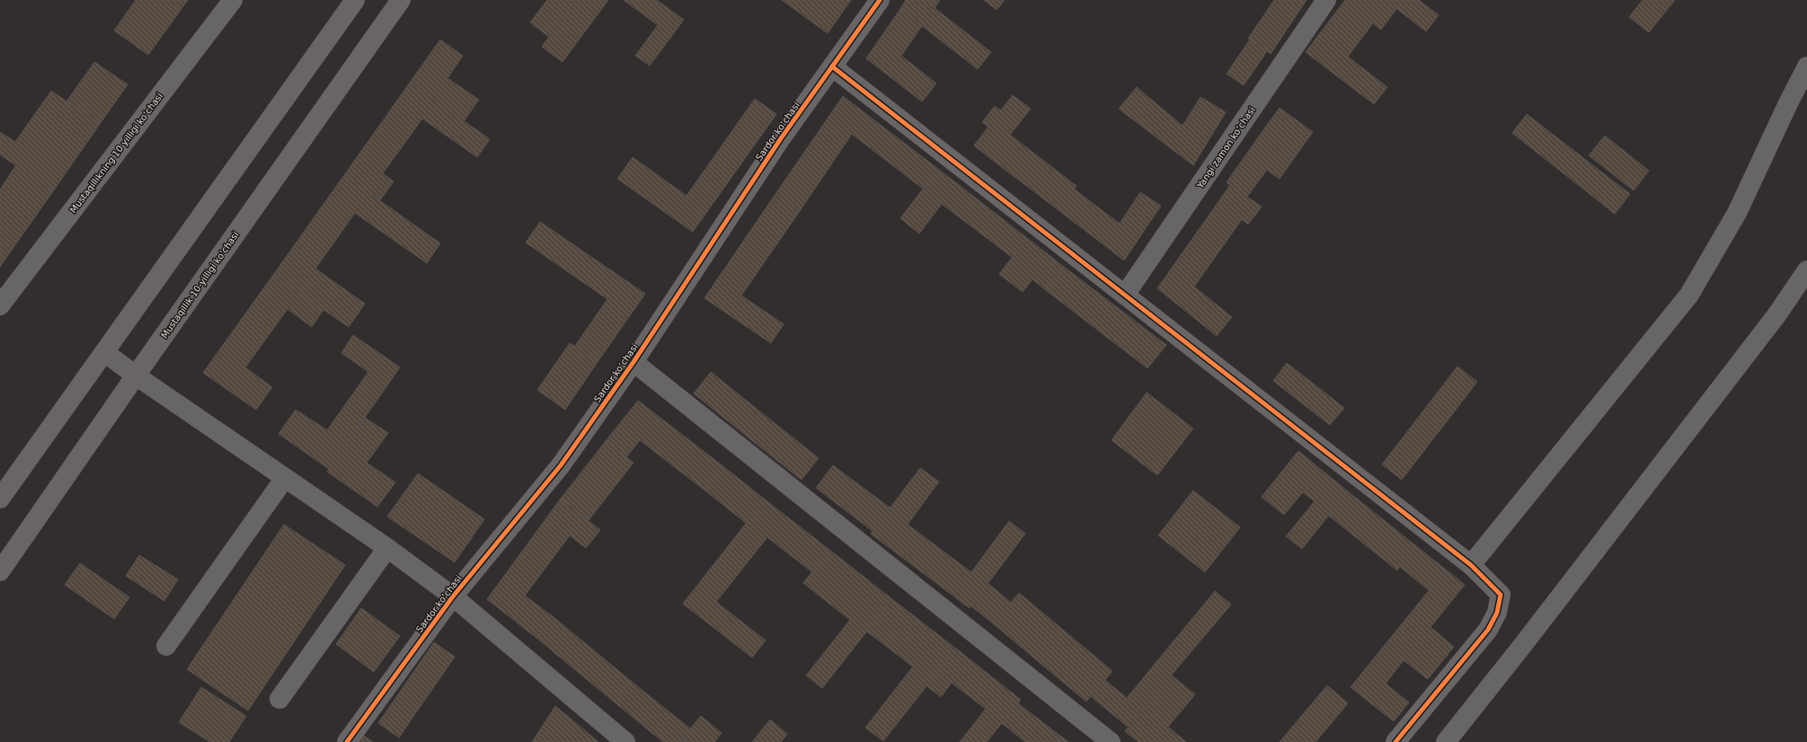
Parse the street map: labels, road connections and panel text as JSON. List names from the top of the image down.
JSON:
{
  "streets": {
    "main road": ["Mustaqillik 10-yilligi ko'chasi"],
    "street": ["Sardor koʻchasi", "Yangi zamon koʻchasi", "Mustaqillikning 10 yilligi koʻchasi"]
  }
}
